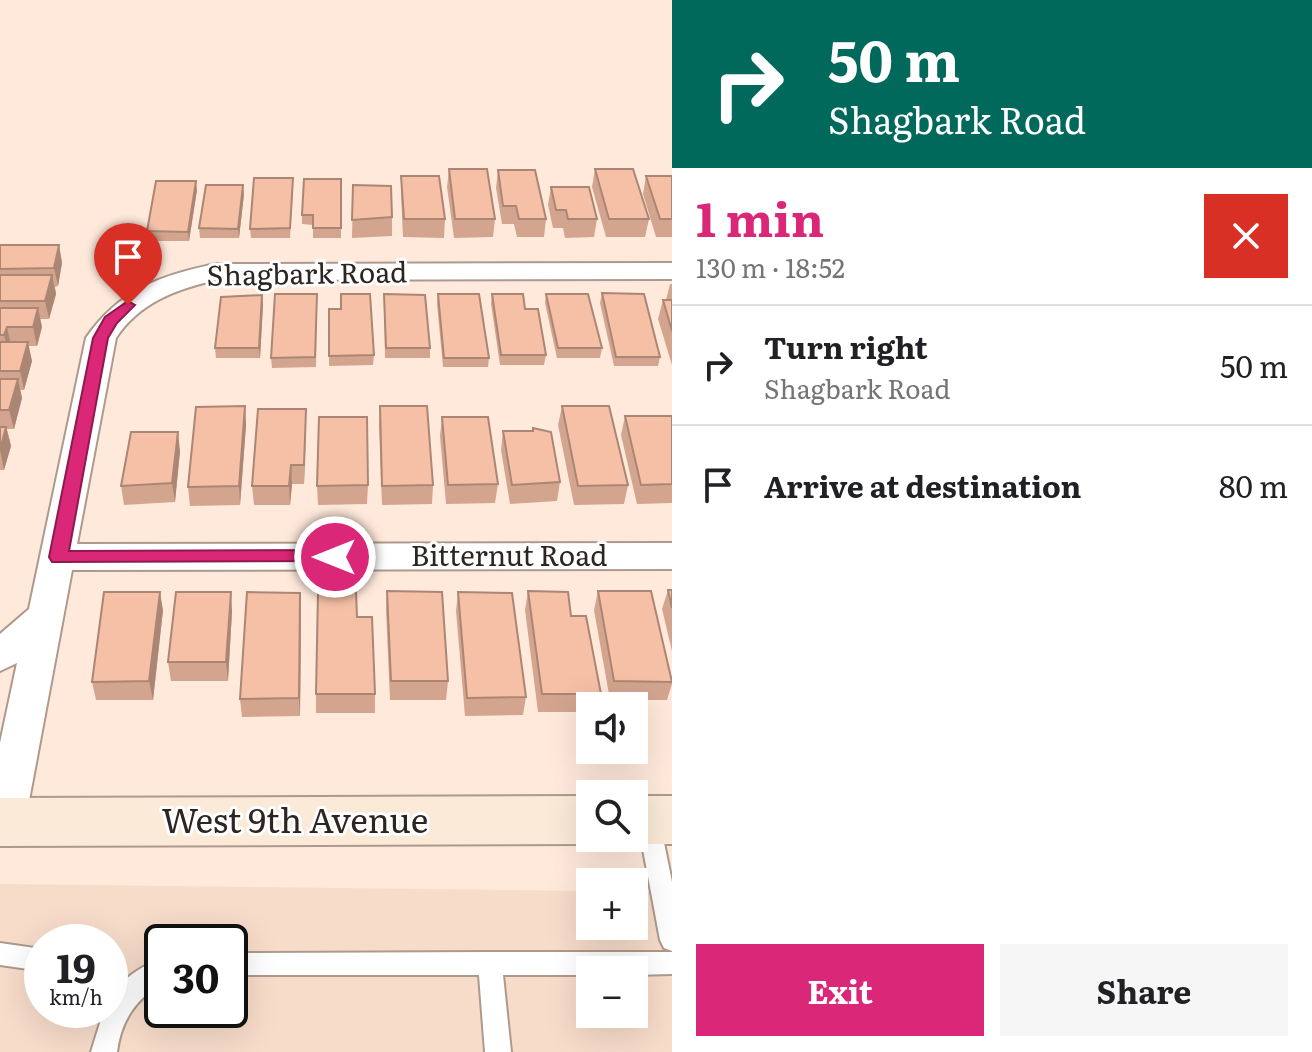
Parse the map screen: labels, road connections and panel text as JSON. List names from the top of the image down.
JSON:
{
  "streets": {
    "street": ["Shagbark Road", "Bitternut Road", "West 9th Avenue"]
  },
  "crossings": [
    ["Shagbark Road", "Bitternut Road"],
    ["Shagbark Road", "West 9th Avenue"]
  ],
  "page": {
    "turn": ["50 m", "Shagbark Road"],
    "heading": ["1 min", "130 m · 18:52"],
    "list": [
      {
        "name": "Turn right",
        "note": "Shagbark Road",
        "value": "50 m"
      },
      {
        "name": "Arrive at destination",
        "value": "80 m"
      }
    ],
    "map_buttons": ["+", "−"],
    "speed": "19 km/h",
    "limit": "30",
    "buttons": ["Exit", "Share"]
  }
}
